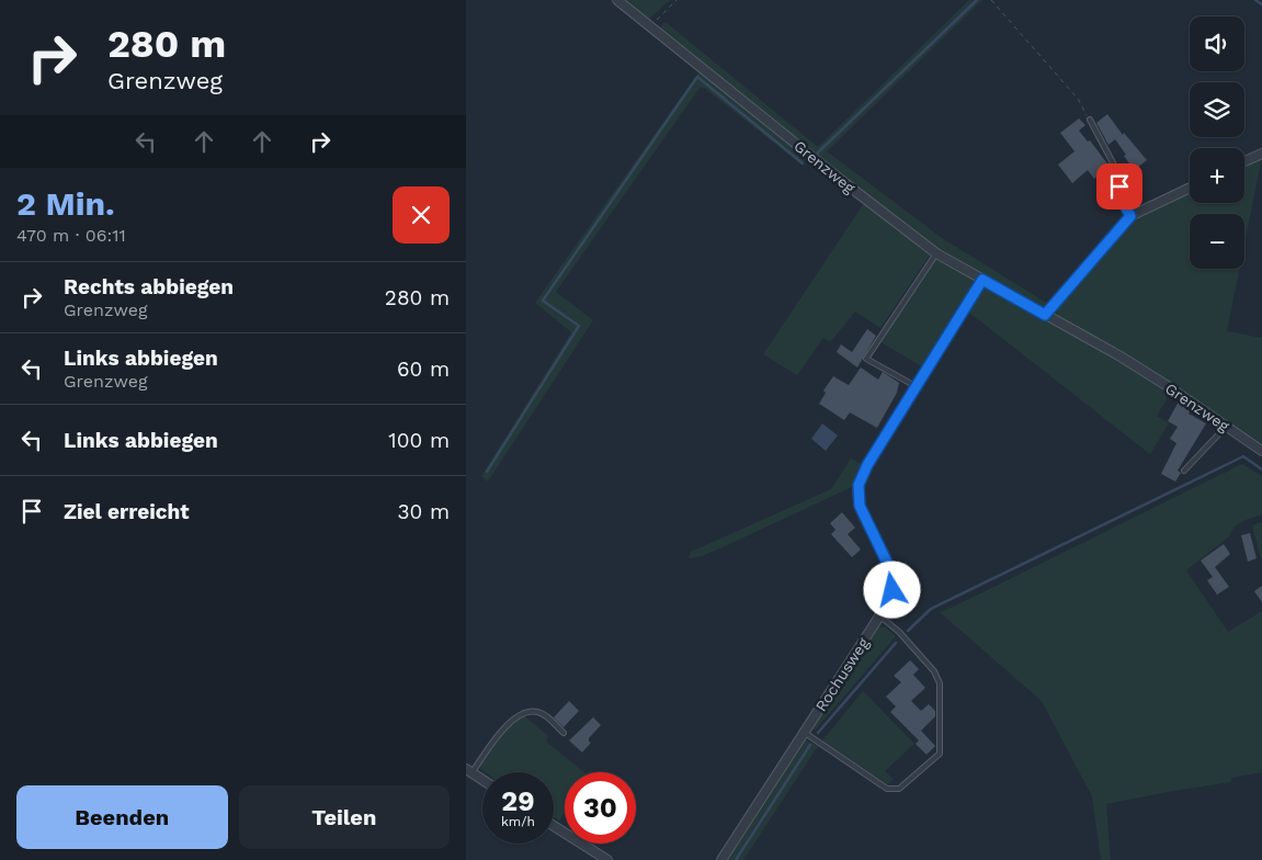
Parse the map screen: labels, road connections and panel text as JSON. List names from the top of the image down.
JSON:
{
  "streets": {
    "street": ["Grenzweg", "Rochusweg"]
  },
  "crossings": [
    ["Grenzweg", "Rochusweg"]
  ],
  "page": {
    "turn": ["280 m", "Grenzweg"],
    "map_buttons": ["+", "−"],
    "heading": ["2 Min.", "470 m · 06:11"],
    "list": [
      {
        "name": "Rechts abbiegen",
        "note": "Grenzweg",
        "value": "280 m"
      },
      {
        "name": "Links abbiegen",
        "note": "Grenzweg",
        "value": "60 m"
      },
      {
        "name": "Links abbiegen",
        "value": "100 m"
      },
      {
        "name": "Ziel erreicht",
        "value": "30 m"
      }
    ],
    "speed": "29 km/h",
    "limit": "30",
    "buttons": ["Beenden", "Teilen"]
  }
}
